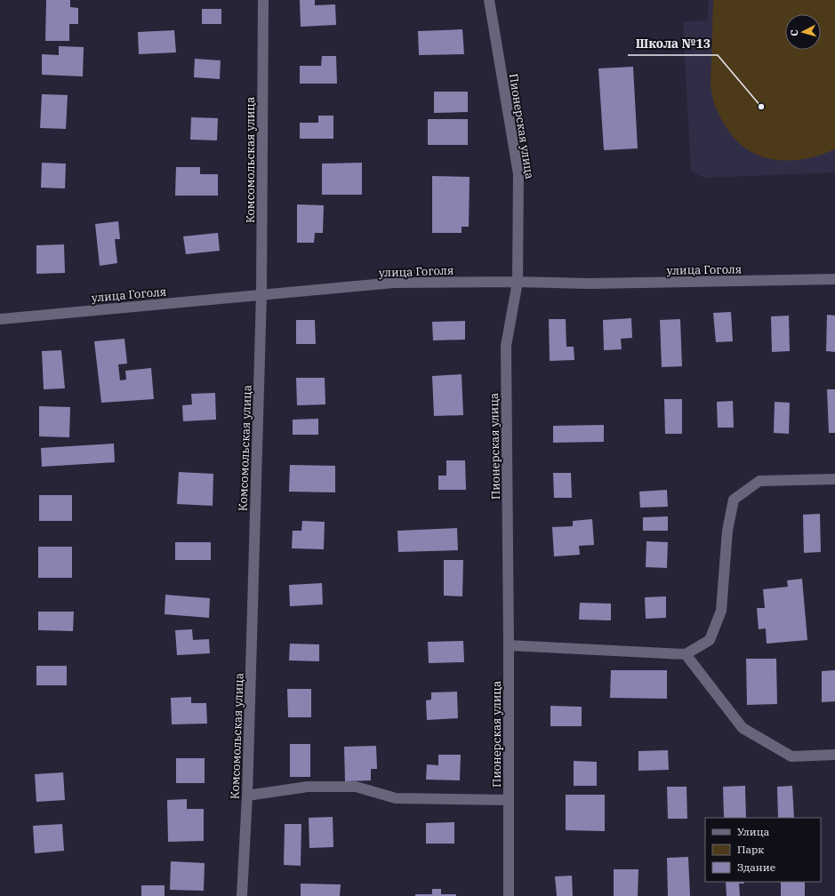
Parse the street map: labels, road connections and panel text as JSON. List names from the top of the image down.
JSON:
{
  "streets": {
    "street": ["Пионерская улица", "Комсомольская улица", "улица Гоголя"]
  },
  "crossings": [
    ["Пионерская улица", "улица Гоголя"],
    ["Комсомольская улица", "улица Гоголя"]
  ],
  "places": ["Школа №13"],
  "legend": ["Улица", "Парк", "Здание"],
  "north": "left"
}
